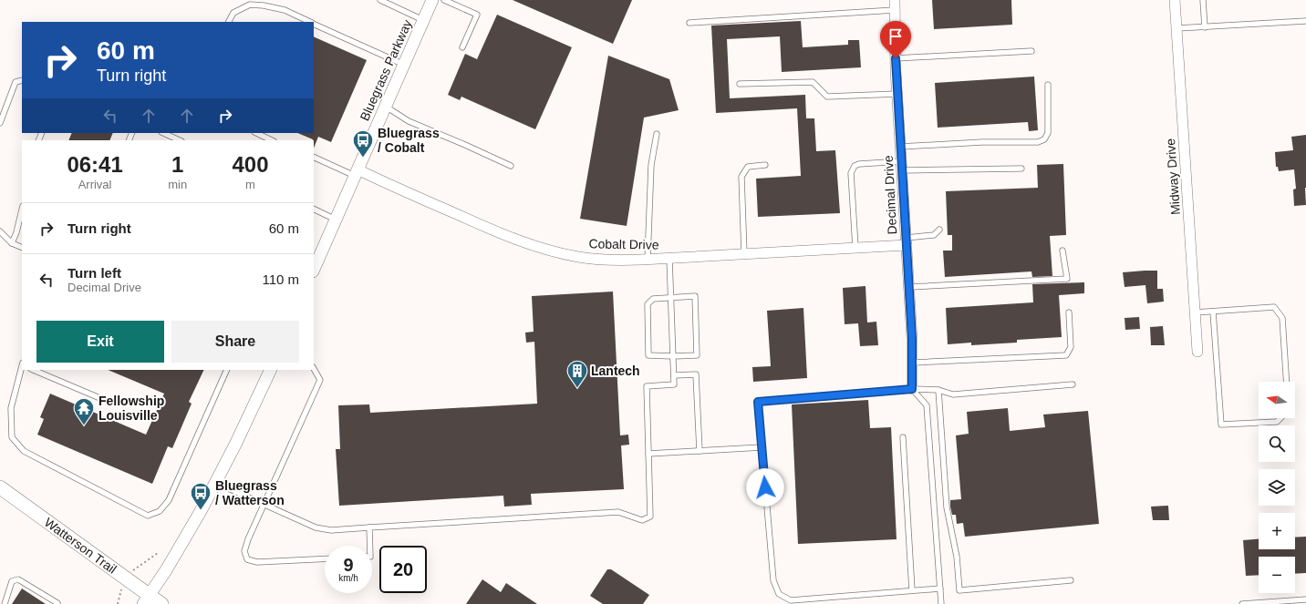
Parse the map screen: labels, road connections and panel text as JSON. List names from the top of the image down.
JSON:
{
  "streets": {
    "main road": ["Watterson Trail"],
    "street": [
      "Bluegrass Parkway",
      "Midway Drive",
      "Decimal Drive",
      "Cobalt Drive"
    ]
  },
  "crossings": [
    ["Bluegrass Parkway", "Cobalt Drive"],
    ["Decimal Drive", "Cobalt Drive"]
  ],
  "places": {
    "bus stop": ["Bluegrass / Cobalt", "Bluegrass / Watterson"],
    "building": ["Lantech"],
    "temple": ["Fellowship Louisville"]
  },
  "north": "left",
  "page": {
    "turn": ["60 m", "Turn right"],
    "eta": [
      "06:41",
      "Arrival",
      "1",
      "min",
      "400",
      "m"
    ],
    "list": [
      {
        "name": "Turn right",
        "value": "60 m"
      },
      {
        "name": "Turn left",
        "note": "Decimal Drive",
        "value": "110 m"
      }
    ],
    "buttons": ["Exit", "Share"],
    "map_buttons": ["+", "−"],
    "speed": "9 km/h",
    "limit": "20"
  }
}
